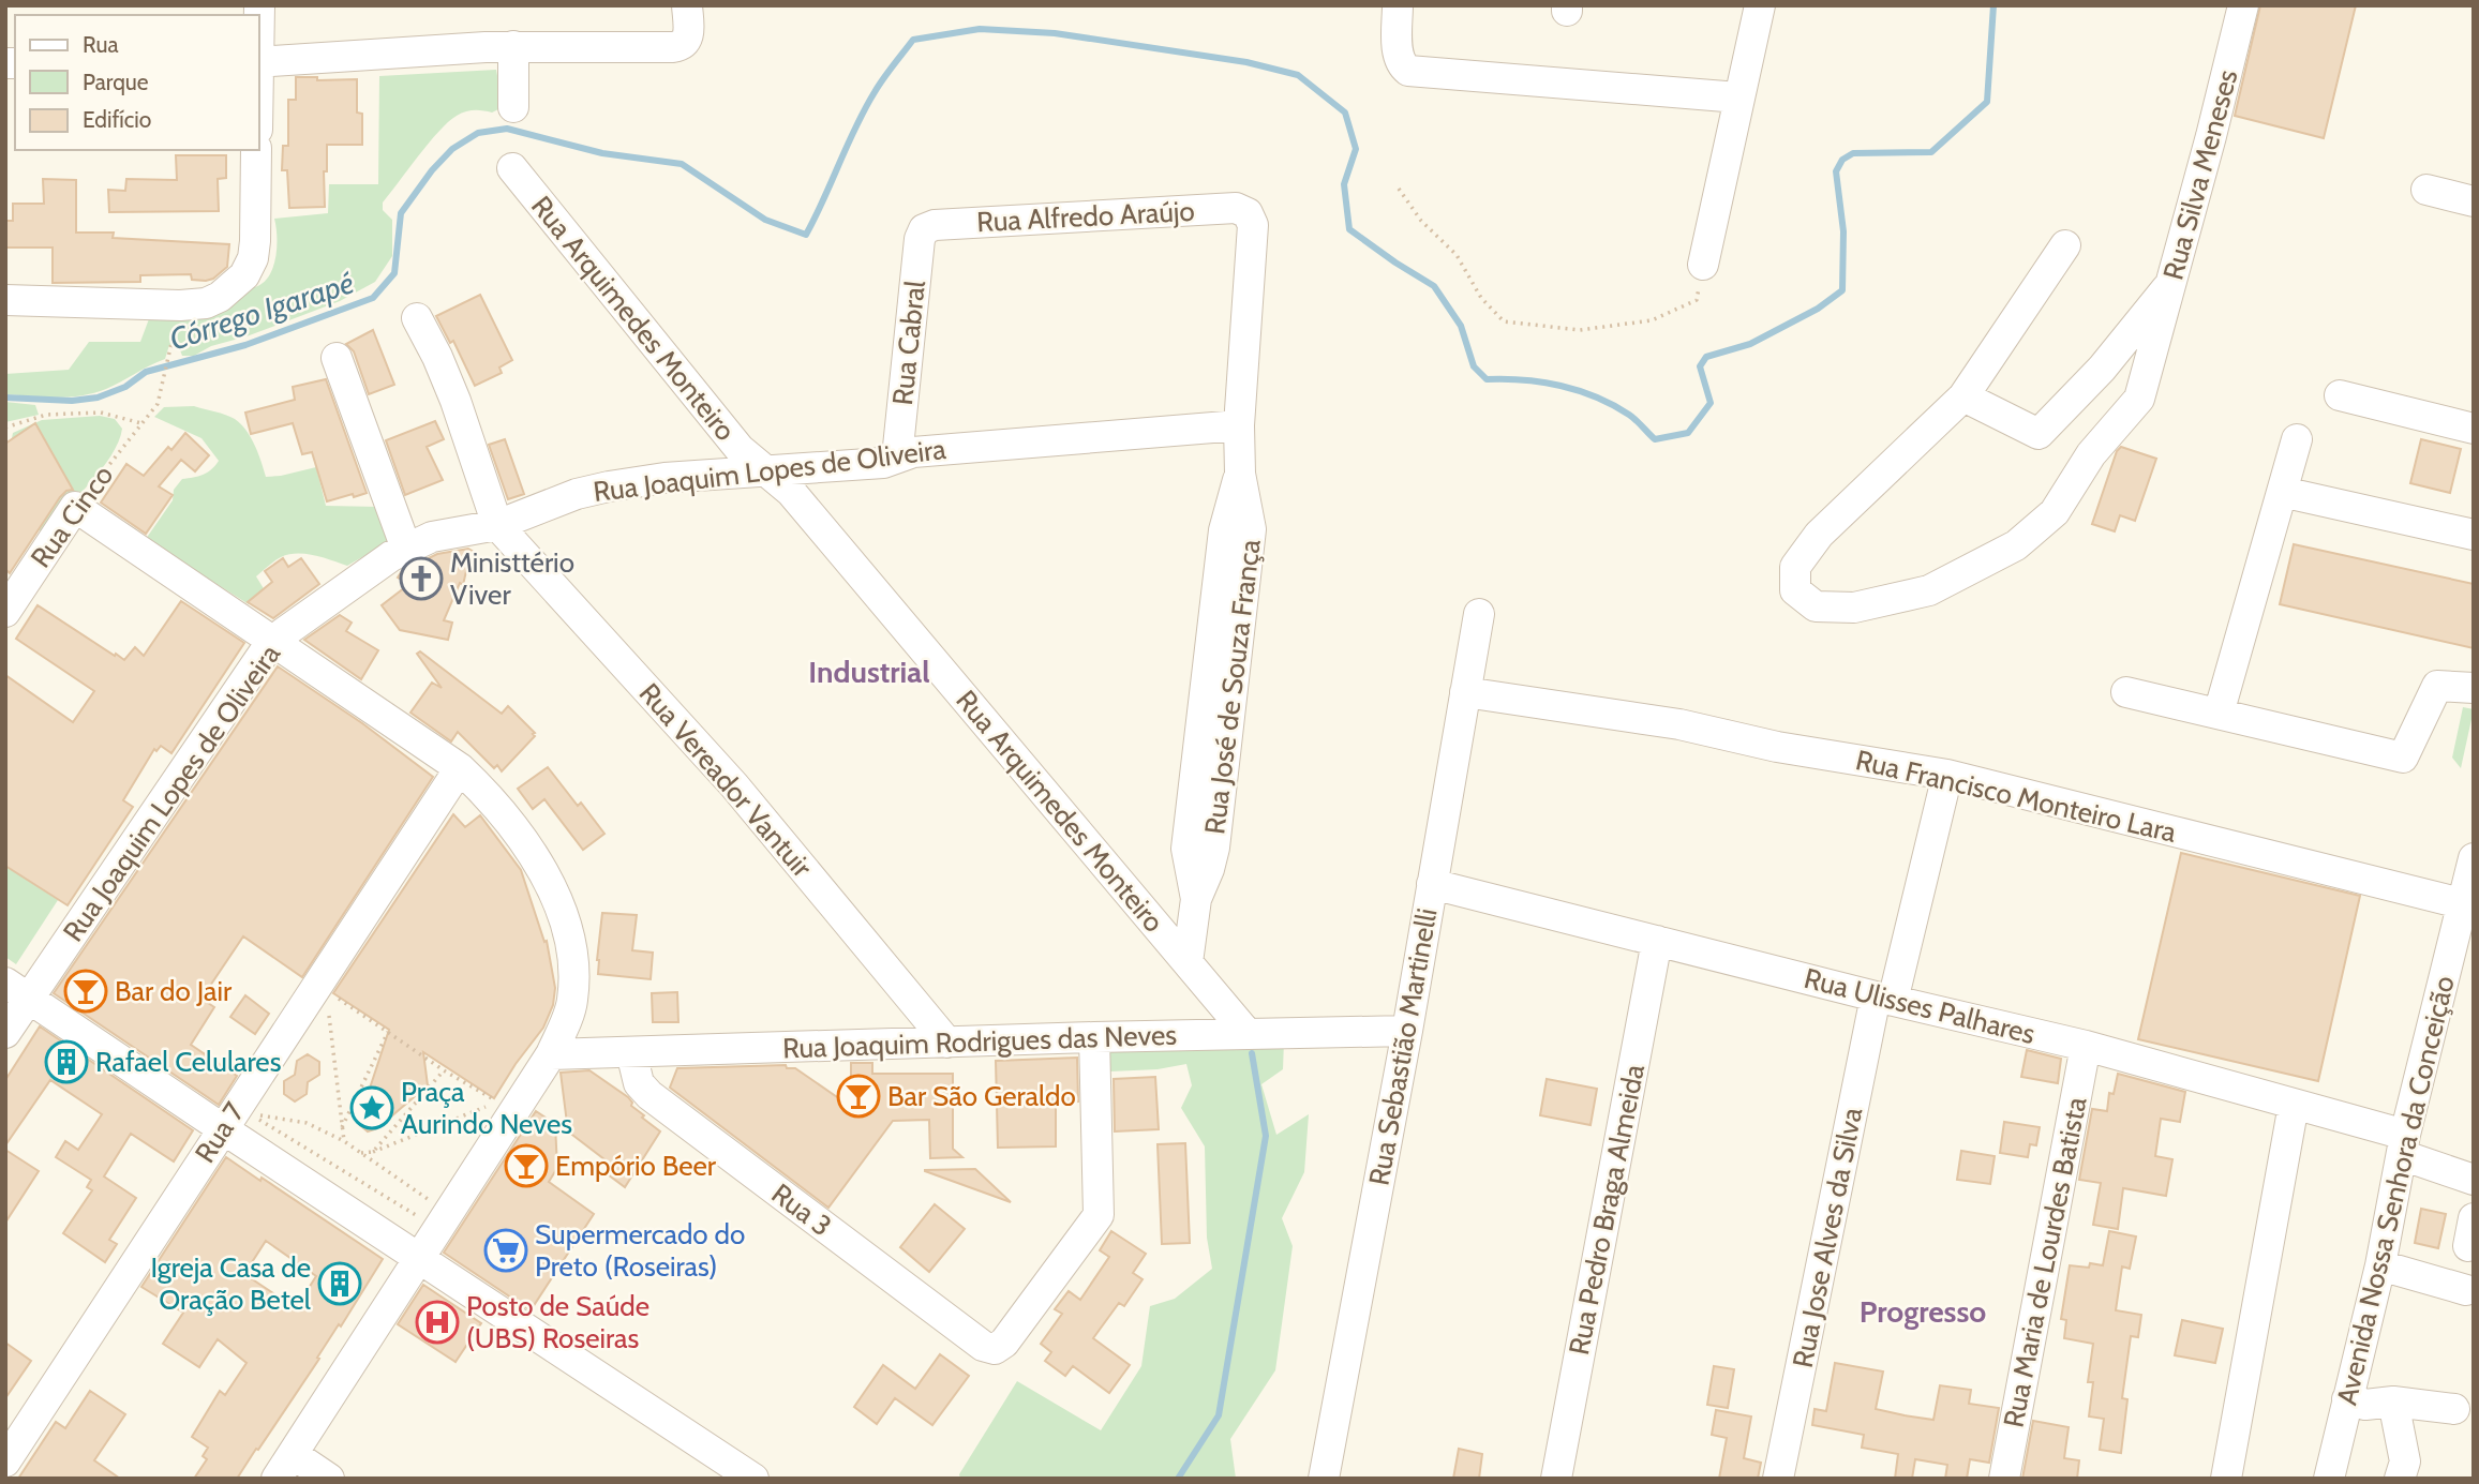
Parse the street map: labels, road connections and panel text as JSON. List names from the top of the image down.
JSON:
{
  "streets": {
    "street": [
      "Rua Silva Meneses",
      "Rua Alfredo Araújo",
      "Rua Arquimedes Monteiro",
      "Rua Cabral",
      "Rua Joaquim Lopes de Oliveira",
      "Rua Cinco",
      "Rua José de Souza França",
      "Rua Vereador Vantuir",
      "Rua Francisco Monteiro Lara",
      "Rua Ulisses Palhares",
      "Rua Joaquim Rodrigues das Neves",
      "Rua Sebastião Martinelli",
      "Rua 7",
      "Avenida Nossa Senhora da Conceição",
      "Rua 3",
      "Rua Pedro Braga Almeida",
      "Rua Jose Alves da Silva",
      "Rua Maria de Lourdes Batista"
    ]
  },
  "crossings": [
    ["Rua Alfredo Araújo", "Rua Cabral"],
    ["Rua Alfredo Araújo", "Rua José de Souza França"],
    ["Rua Arquimedes Monteiro", "Rua Joaquim Lopes de Oliveira"],
    ["Rua Arquimedes Monteiro", "Rua José de Souza França"],
    ["Rua Arquimedes Monteiro", "Rua Joaquim Rodrigues das Neves"],
    ["Rua Cabral", "Rua Joaquim Lopes de Oliveira"],
    ["Rua Joaquim Lopes de Oliveira", "Rua José de Souza França"],
    ["Rua Joaquim Lopes de Oliveira", "Rua Vereador Vantuir"],
    ["Rua Vereador Vantuir", "Rua Joaquim Rodrigues das Neves"],
    ["Rua Francisco Monteiro Lara", "Rua Sebastião Martinelli"],
    ["Rua Francisco Monteiro Lara", "Avenida Nossa Senhora da Conceição"],
    ["Rua Francisco Monteiro Lara", "Rua Jose Alves da Silva"],
    ["Rua Ulisses Palhares", "Rua Sebastião Martinelli"],
    ["Rua Ulisses Palhares", "Avenida Nossa Senhora da Conceição"],
    ["Rua Ulisses Palhares", "Rua Pedro Braga Almeida"],
    ["Rua Ulisses Palhares", "Rua Jose Alves da Silva"],
    ["Rua Ulisses Palhares", "Rua Maria de Lourdes Batista"],
    ["Rua Joaquim Rodrigues das Neves", "Rua Sebastião Martinelli"],
    ["Rua Joaquim Rodrigues das Neves", "Rua 3"]
  ],
  "districts": ["Industrial", "Progresso"],
  "water": ["Córrego Igarapé"],
  "places": {
    "church": ["Ministtério Viver"],
    "bar": ["Bar do Jair", "Bar São Geraldo", "Empório Beer"],
    "building": ["Rafael Celulares", "Igreja Casa de Oração Betel"],
    "place": ["Praça Aurindo Neves"],
    "supermarket": ["Supermercado do Preto (Roseiras)"],
    "hospital": ["Posto de Saúde (UBS) Roseiras"]
  },
  "legend": ["Rua", "Parque", "Edifício"]
}
